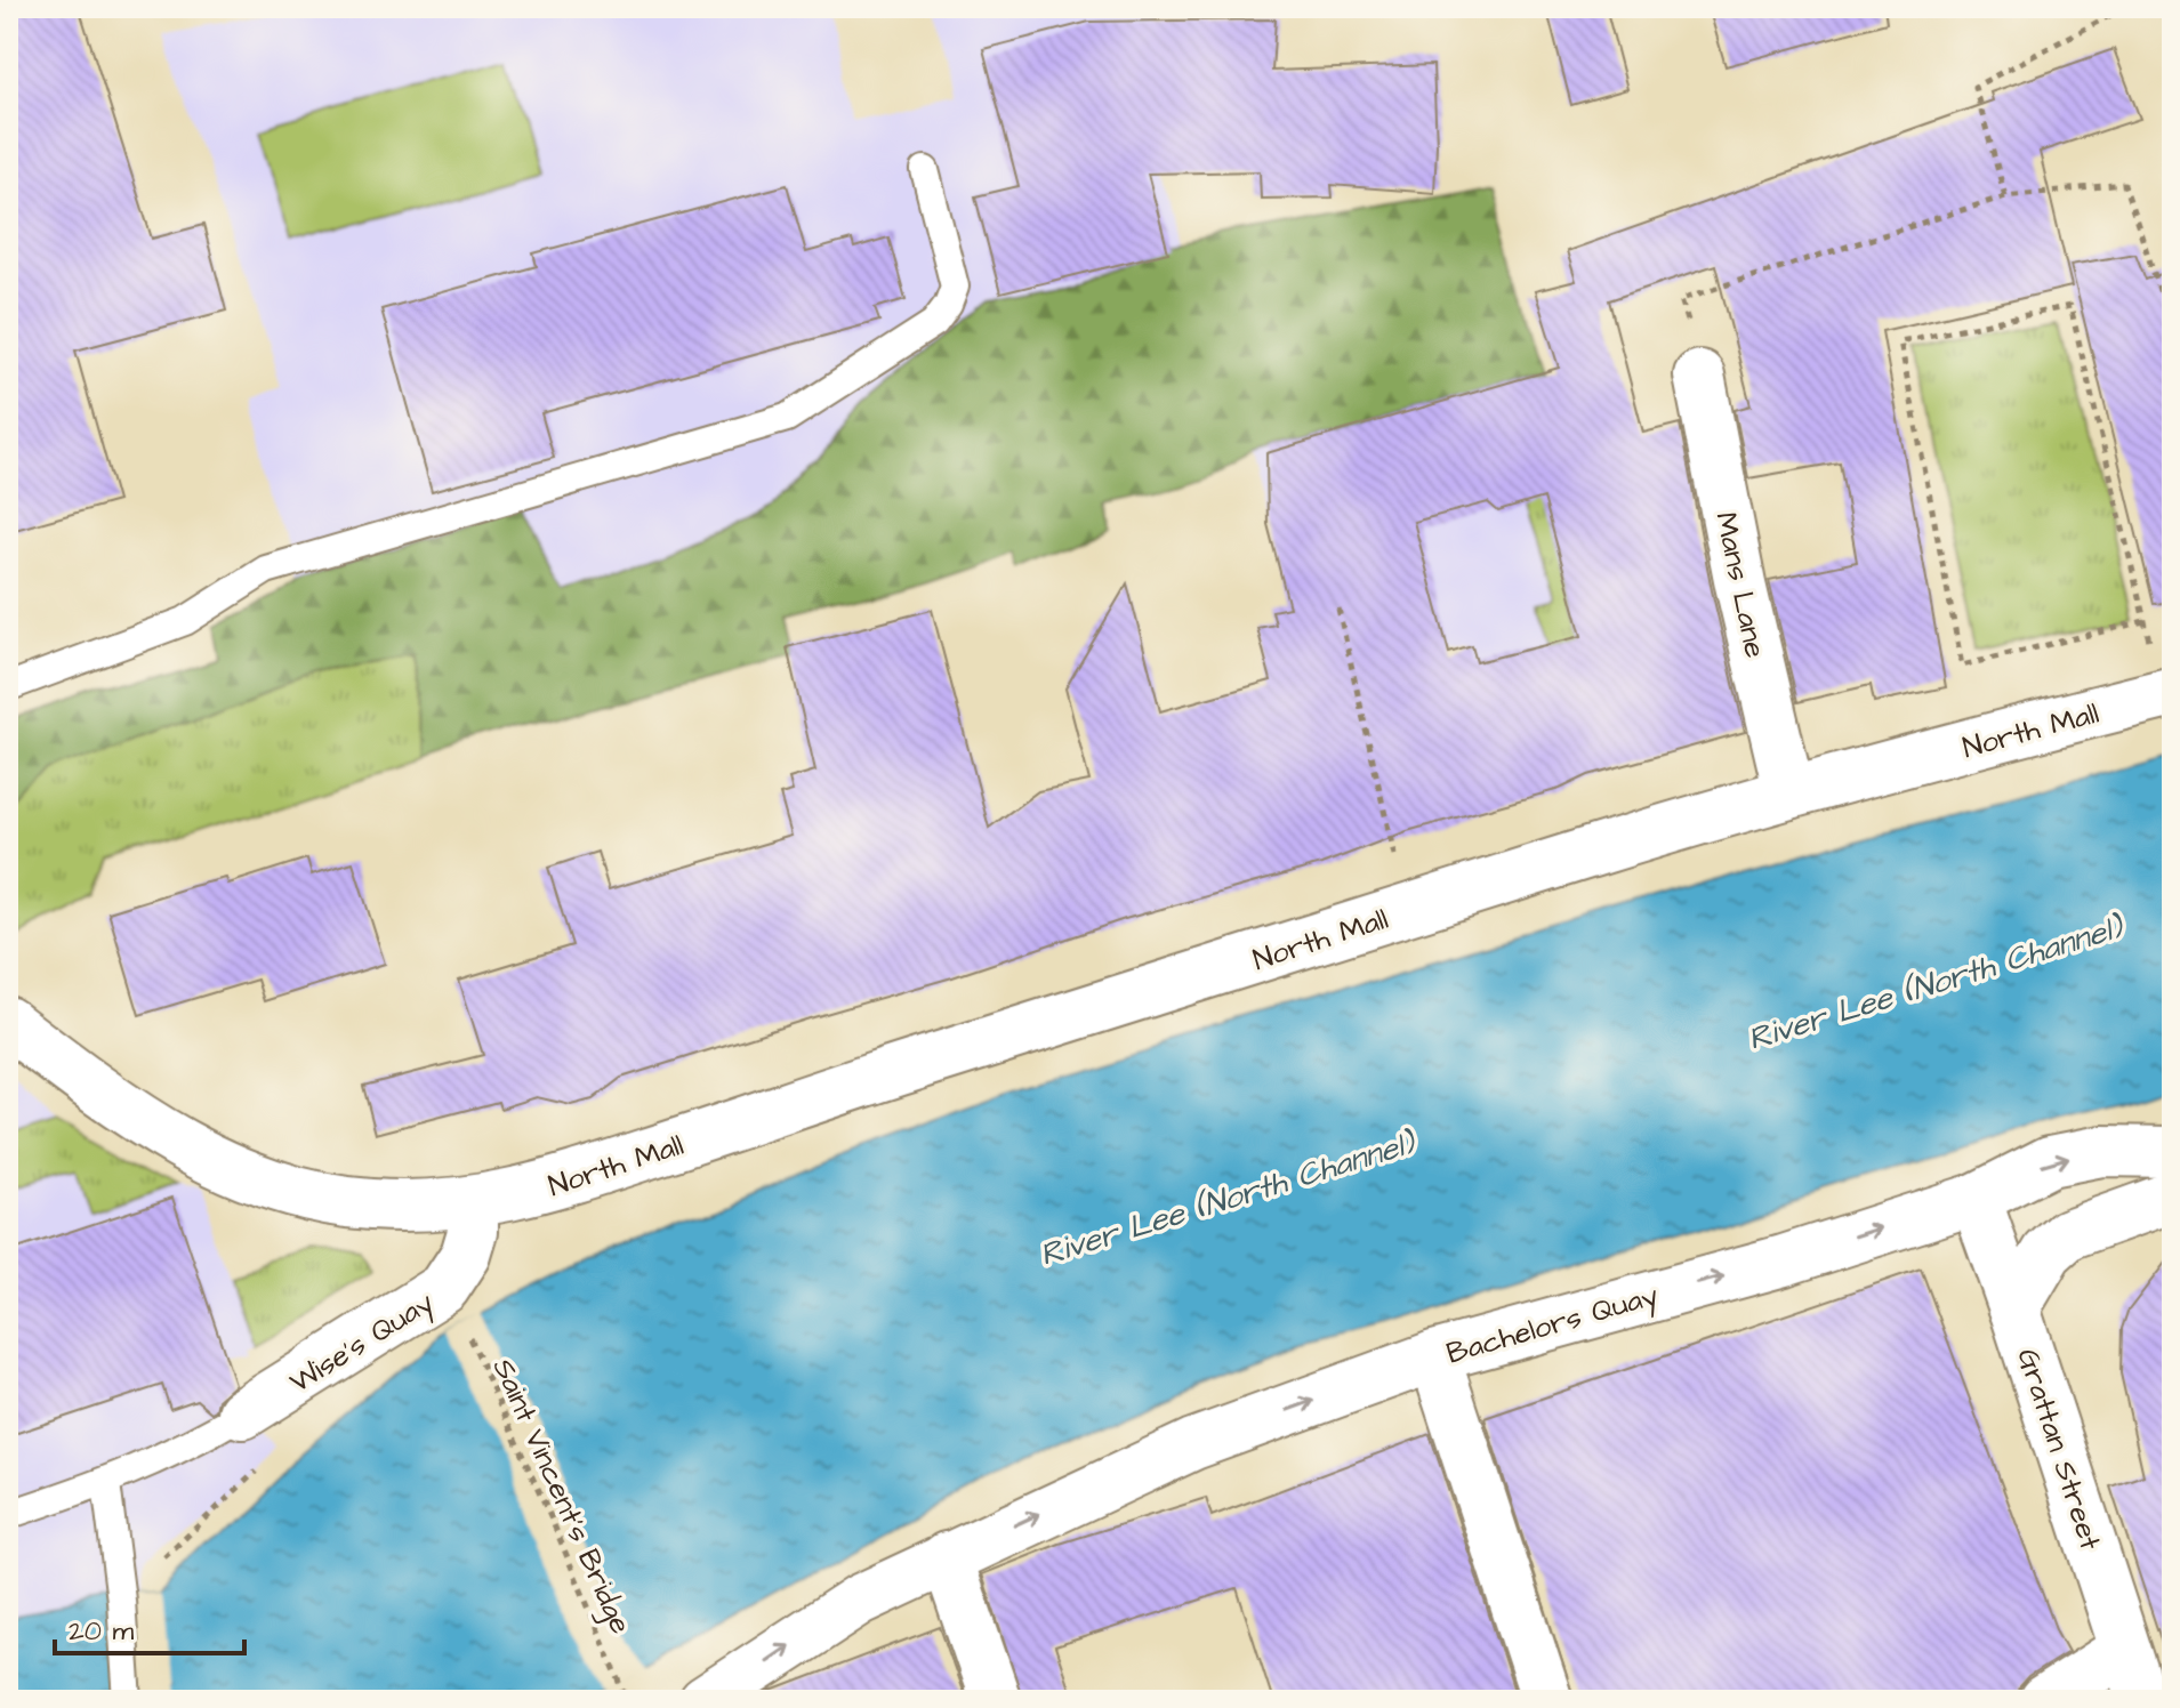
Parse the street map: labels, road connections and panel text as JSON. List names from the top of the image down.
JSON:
{
  "streets": {
    "main road": [
      "Mans Lane",
      "North Mall",
      "Bachelors Quay",
      "Wise's Quay",
      "Grattan Street"
    ],
    "path": ["Saint Vincent's Bridge"]
  },
  "crossings": [
    ["Mans Lane", "North Mall"],
    ["North Mall", "Wise's Quay"],
    ["Bachelors Quay", "Grattan Street"]
  ],
  "one_way": ["Bachelors Quay"],
  "water": ["River Lee (North Channel)"],
  "scale_bar": "20 m"
}
